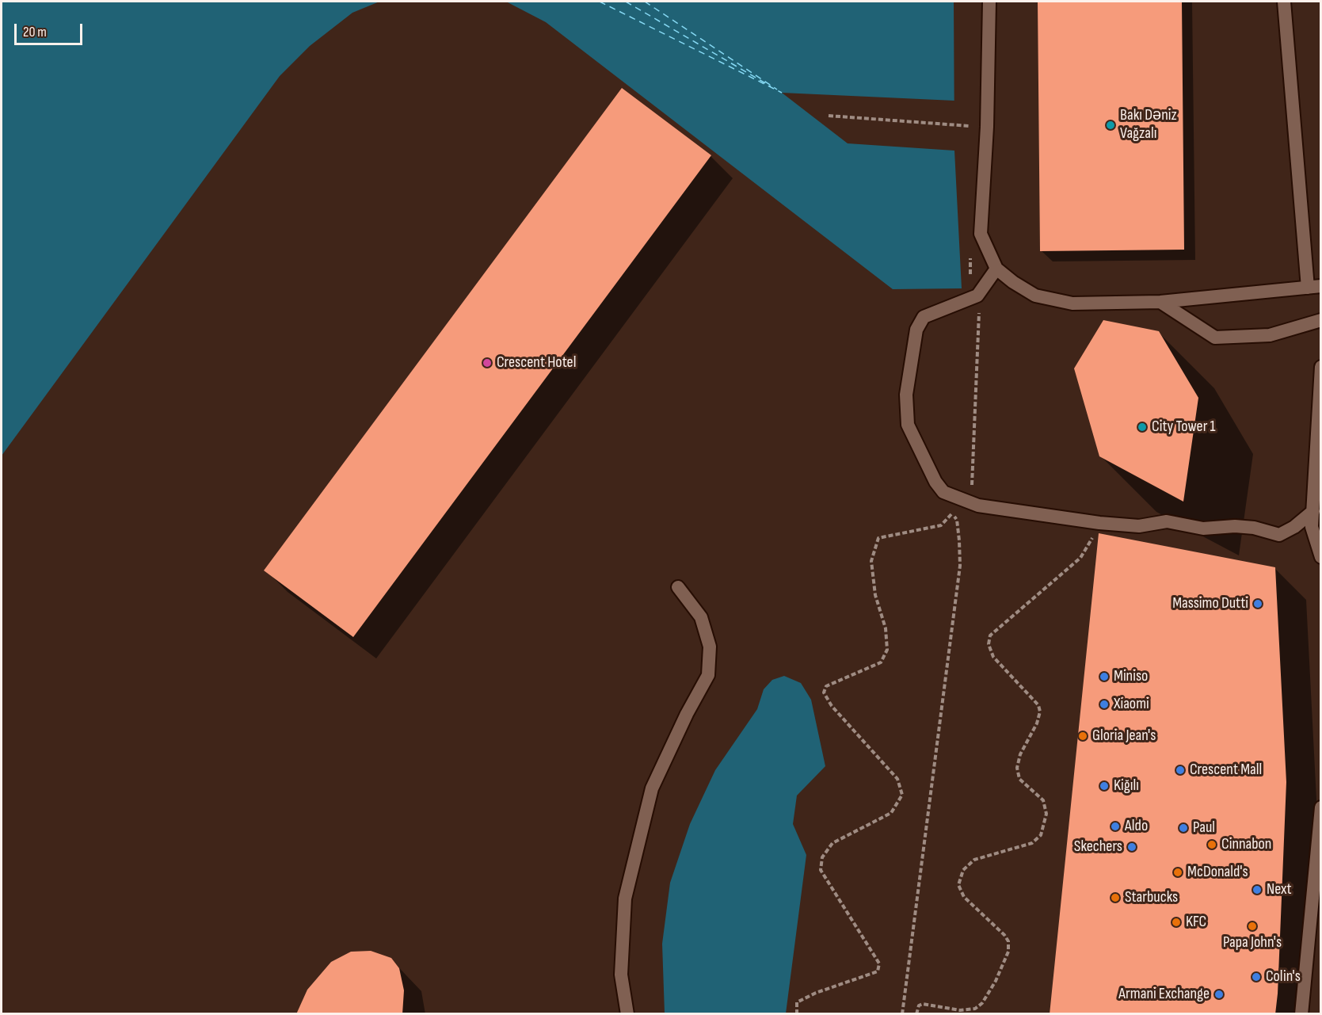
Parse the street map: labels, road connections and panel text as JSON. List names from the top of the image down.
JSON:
{
  "places": [
    "Bakı Dəniz Vağzalı",
    "Crescent Hotel",
    "City Tower 1",
    "Massimo Dutti",
    "Miniso",
    "Xiaomi",
    "Gloria Jean's",
    "Crescent Mall",
    "Kiğılı",
    "Aldo",
    "Paul",
    "Cinnabon",
    "Skechers",
    "McDonald's",
    "Next",
    "Starbucks",
    "KFC",
    "Papa John's",
    "Colin's",
    "Armani Exchange"
  ],
  "scale_bar": "20 m"
}
